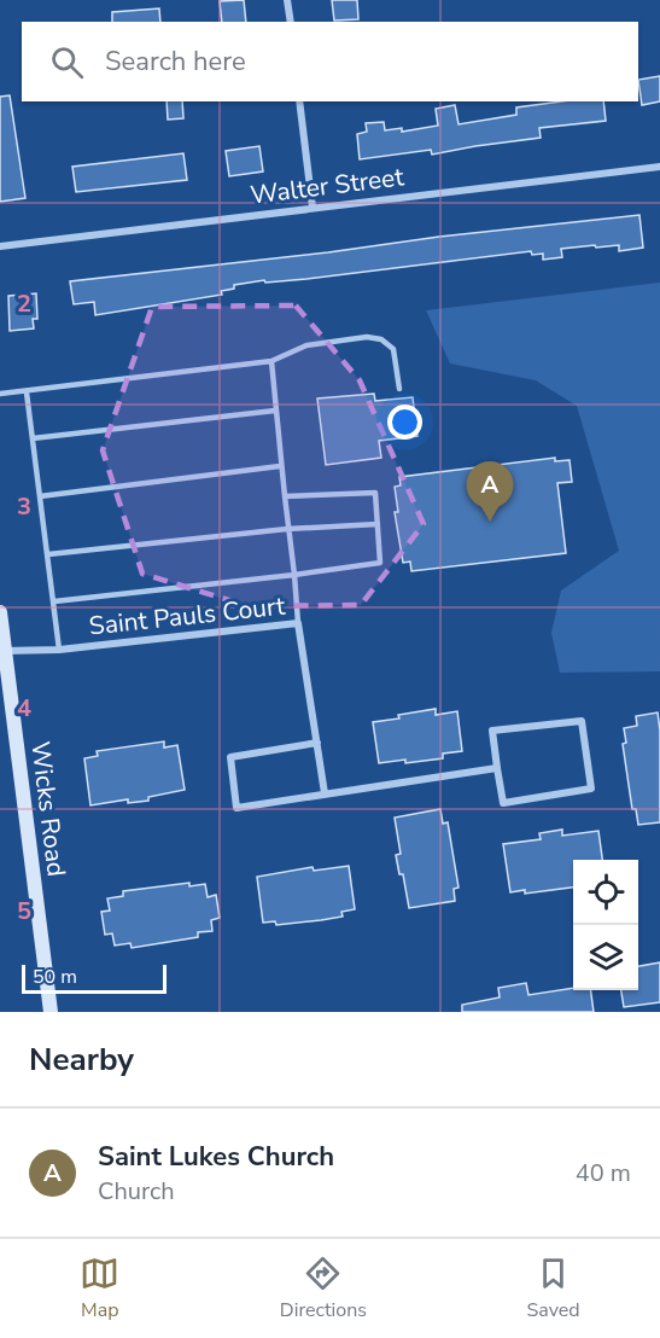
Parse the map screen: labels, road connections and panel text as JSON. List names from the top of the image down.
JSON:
{
  "streets": {
    "main road": ["Wicks Road"],
    "street": ["Walter Street", "Saint Pauls Court"]
  },
  "crossings": [
    ["Saint Pauls Court", "Wicks Road"]
  ],
  "scale_bar": "50 m",
  "page": {
    "search": "Search here",
    "pins": "A",
    "scale": "50 m",
    "heading": "Nearby",
    "list": [
      {
        "mark": "A",
        "name": "Saint Lukes Church",
        "note": "Church",
        "value": "40 m"
      }
    ],
    "nav": ["Map", "Directions", "Saved"]
  },
  "grid": {
    "rows": [
      "2",
      "3",
      "4",
      "5"
    ]
  }
}
